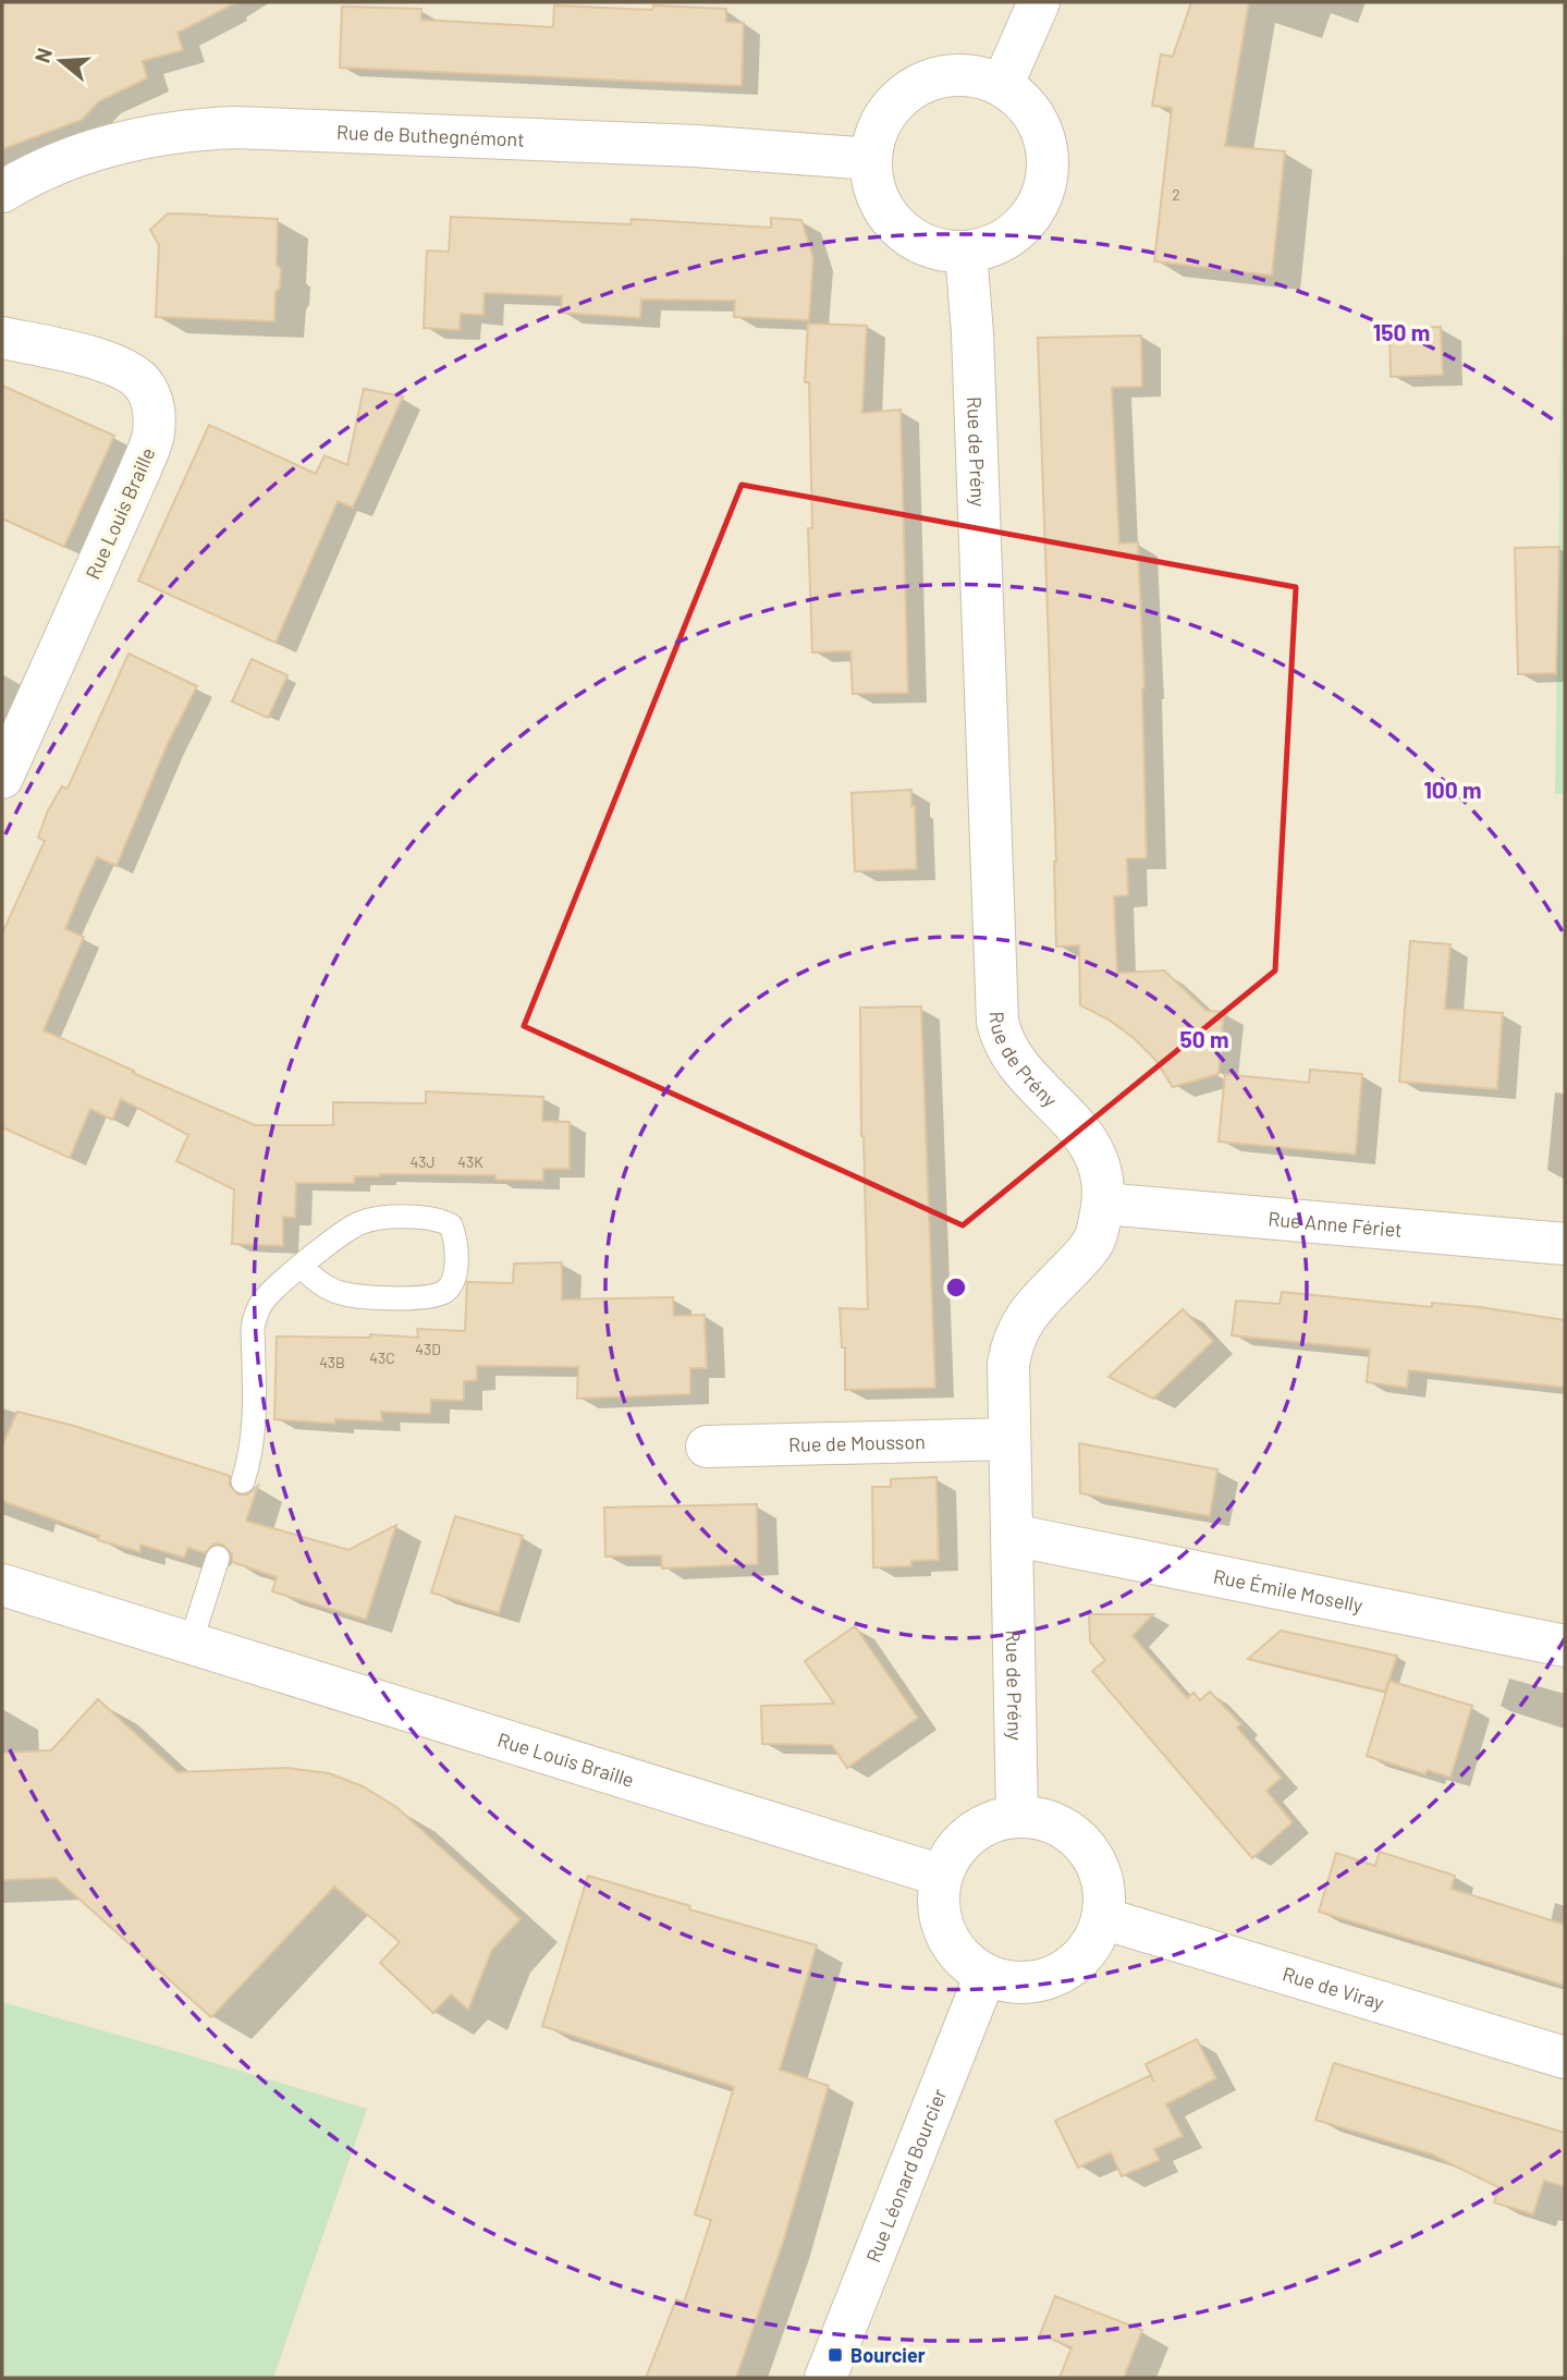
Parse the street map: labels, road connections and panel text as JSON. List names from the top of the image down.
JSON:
{
  "streets": {
    "street": [
      "Rue de Buthegnémont",
      "Rue de Prény",
      "Rue Louis Braille",
      "Rue Anne Fériet",
      "Rue de Mousson",
      "Rue Émile Moselly",
      "Rue de Viray",
      "Rue Léonard Bourcier"
    ]
  },
  "crossings": [
    ["Rue de Buthegnémont", "Rue de Prény"],
    ["Rue de Prény", "Rue Louis Braille"],
    ["Rue de Prény", "Rue Anne Fériet"],
    ["Rue de Prény", "Rue de Mousson"],
    ["Rue de Prény", "Rue Émile Moselly"],
    ["Rue de Prény", "Rue de Viray"],
    ["Rue de Prény", "Rue Léonard Bourcier"],
    ["Rue Louis Braille", "Rue de Viray"],
    ["Rue Louis Braille", "Rue Léonard Bourcier"],
    ["Rue de Viray", "Rue Léonard Bourcier"]
  ],
  "places": {
    "transit": ["Bourcier"]
  },
  "house_numbers": [
    "2",
    "43J",
    "43K",
    "43D",
    "43C",
    "43B"
  ],
  "north": "left",
  "rings": ["150 m", "100 m", "50 m"]
}
